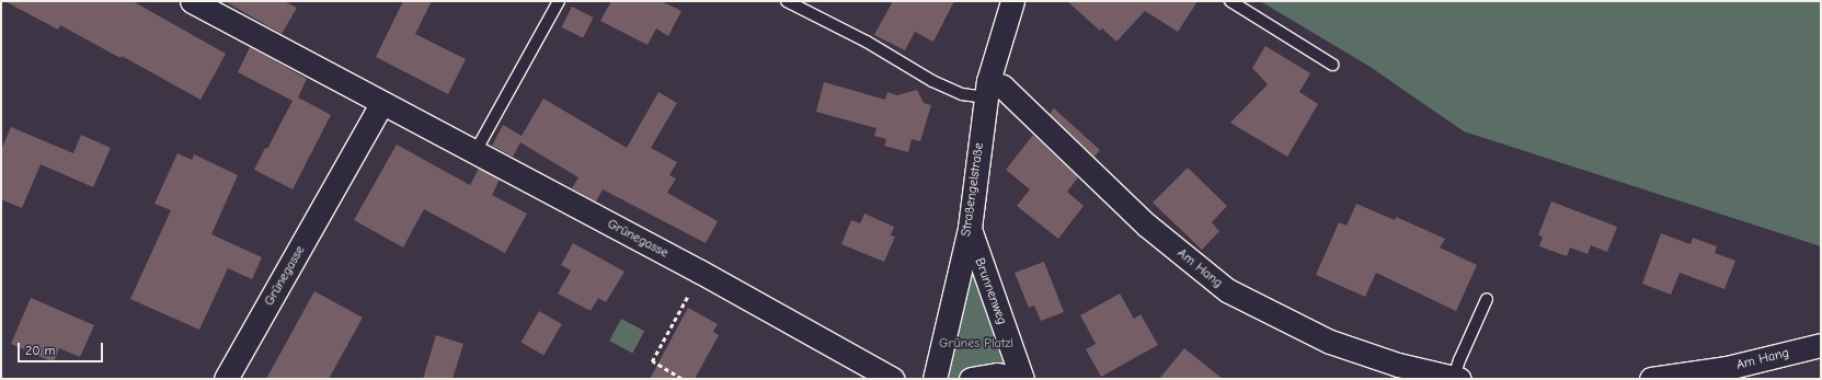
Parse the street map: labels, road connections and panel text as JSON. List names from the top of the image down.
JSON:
{
  "streets": {
    "street": [
      "Straßengelstraße",
      "Grünegasse",
      "Am Hang",
      "Brunnenweg"
    ]
  },
  "crossings": [
    ["Straßengelstraße", "Am Hang"],
    ["Straßengelstraße", "Brunnenweg"]
  ],
  "parks": ["Grünes Platzl"],
  "scale_bar": "20 m"
}
